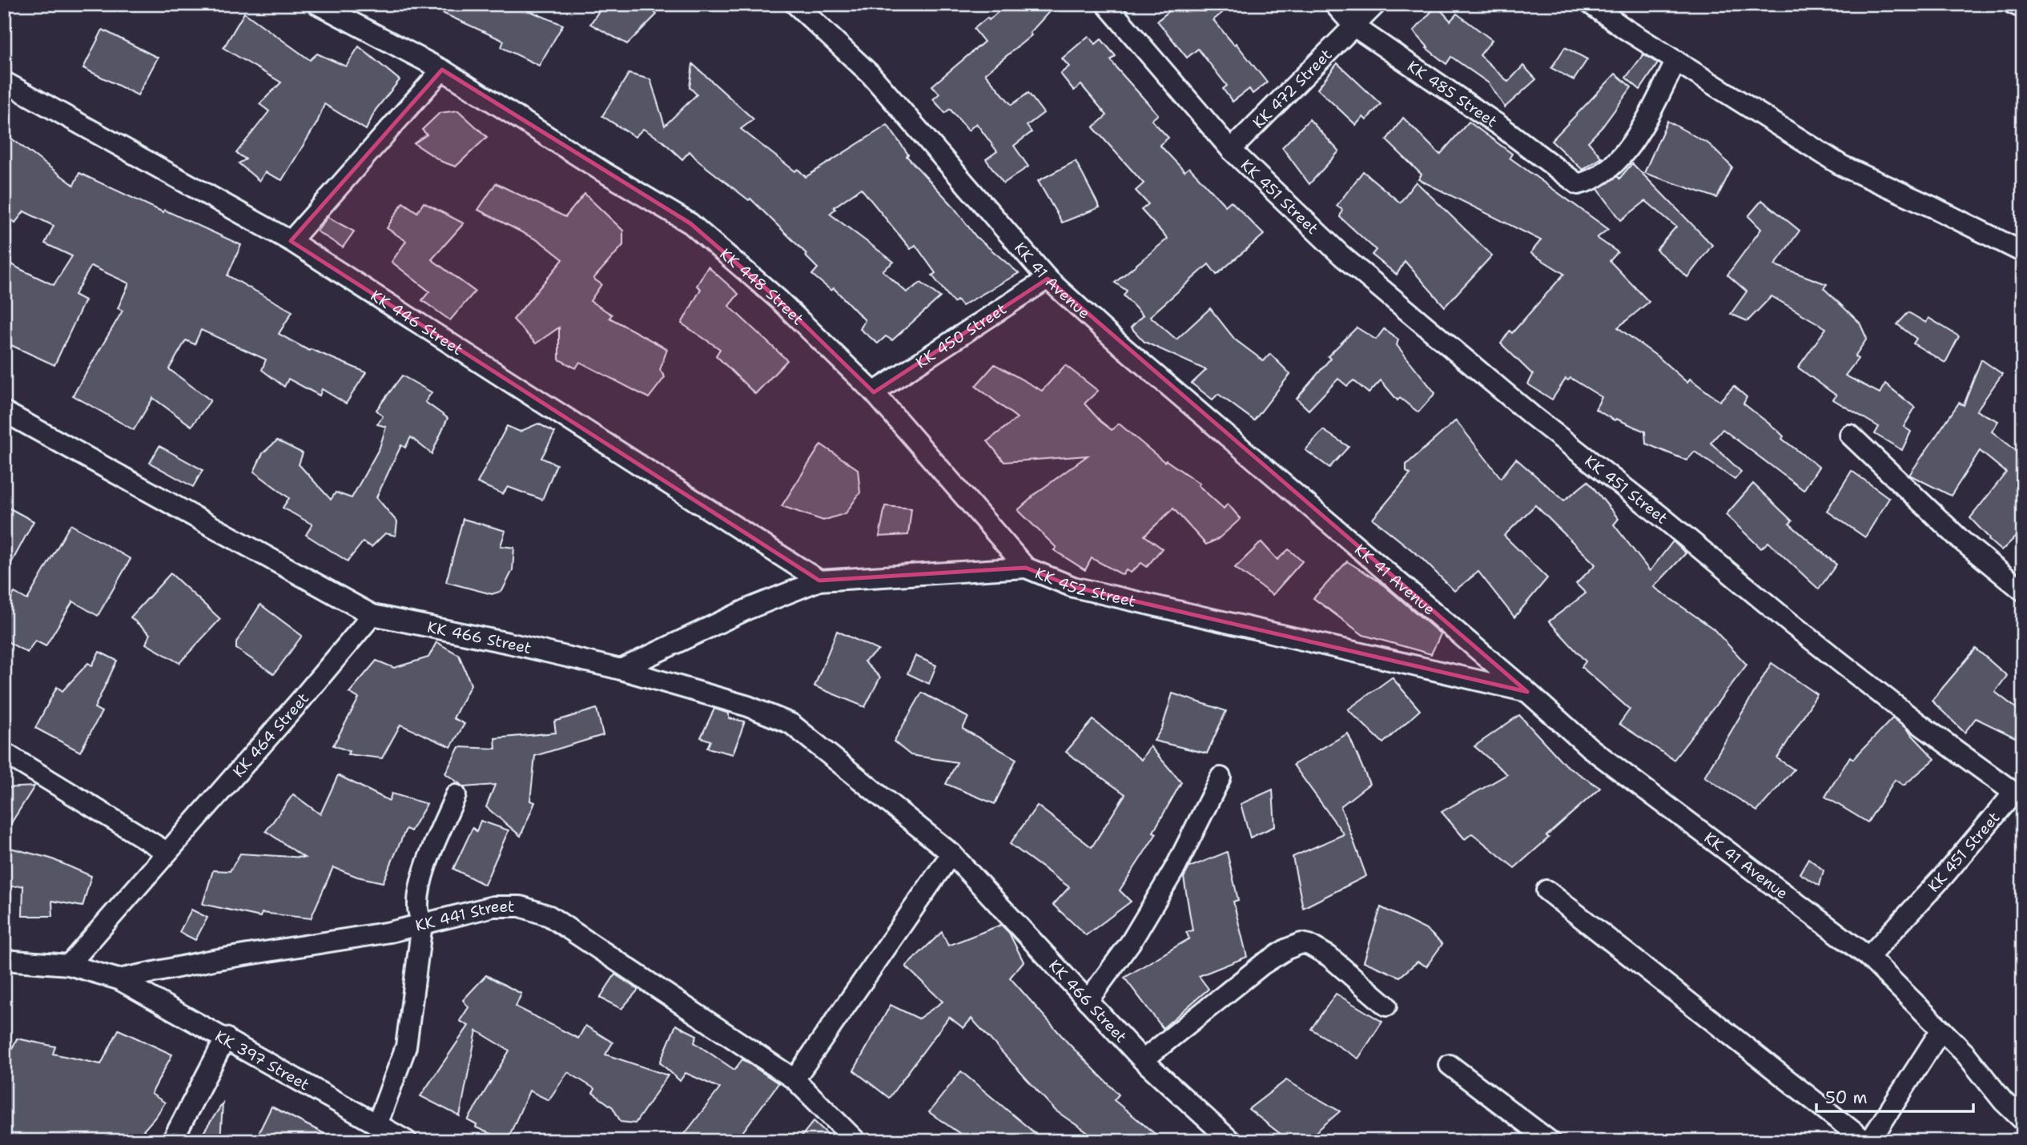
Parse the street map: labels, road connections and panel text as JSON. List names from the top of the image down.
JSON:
{
  "streets": {
    "street": [
      "KK 472 Street",
      "KK 485 Street",
      "KK 451 Street",
      "KK 41 Avenue",
      "KK 448 Street",
      "KK 446 Street",
      "KK 450 Street",
      "KK 452 Street",
      "KK 466 Street",
      "KK 464 Street",
      "KK 441 Street",
      "KK 397 Street"
    ]
  },
  "crossings": [
    ["KK 472 Street", "KK 485 Street"],
    ["KK 472 Street", "KK 451 Street"],
    ["KK 451 Street", "KK 41 Avenue"],
    ["KK 41 Avenue", "KK 450 Street"],
    ["KK 41 Avenue", "KK 452 Street"],
    ["KK 448 Street", "KK 450 Street"],
    ["KK 448 Street", "KK 452 Street"],
    ["KK 446 Street", "KK 452 Street"],
    ["KK 452 Street", "KK 466 Street"],
    ["KK 466 Street", "KK 464 Street"],
    ["KK 464 Street", "KK 441 Street"],
    ["KK 441 Street", "KK 397 Street"]
  ],
  "scale_bar": "50 m"
}
